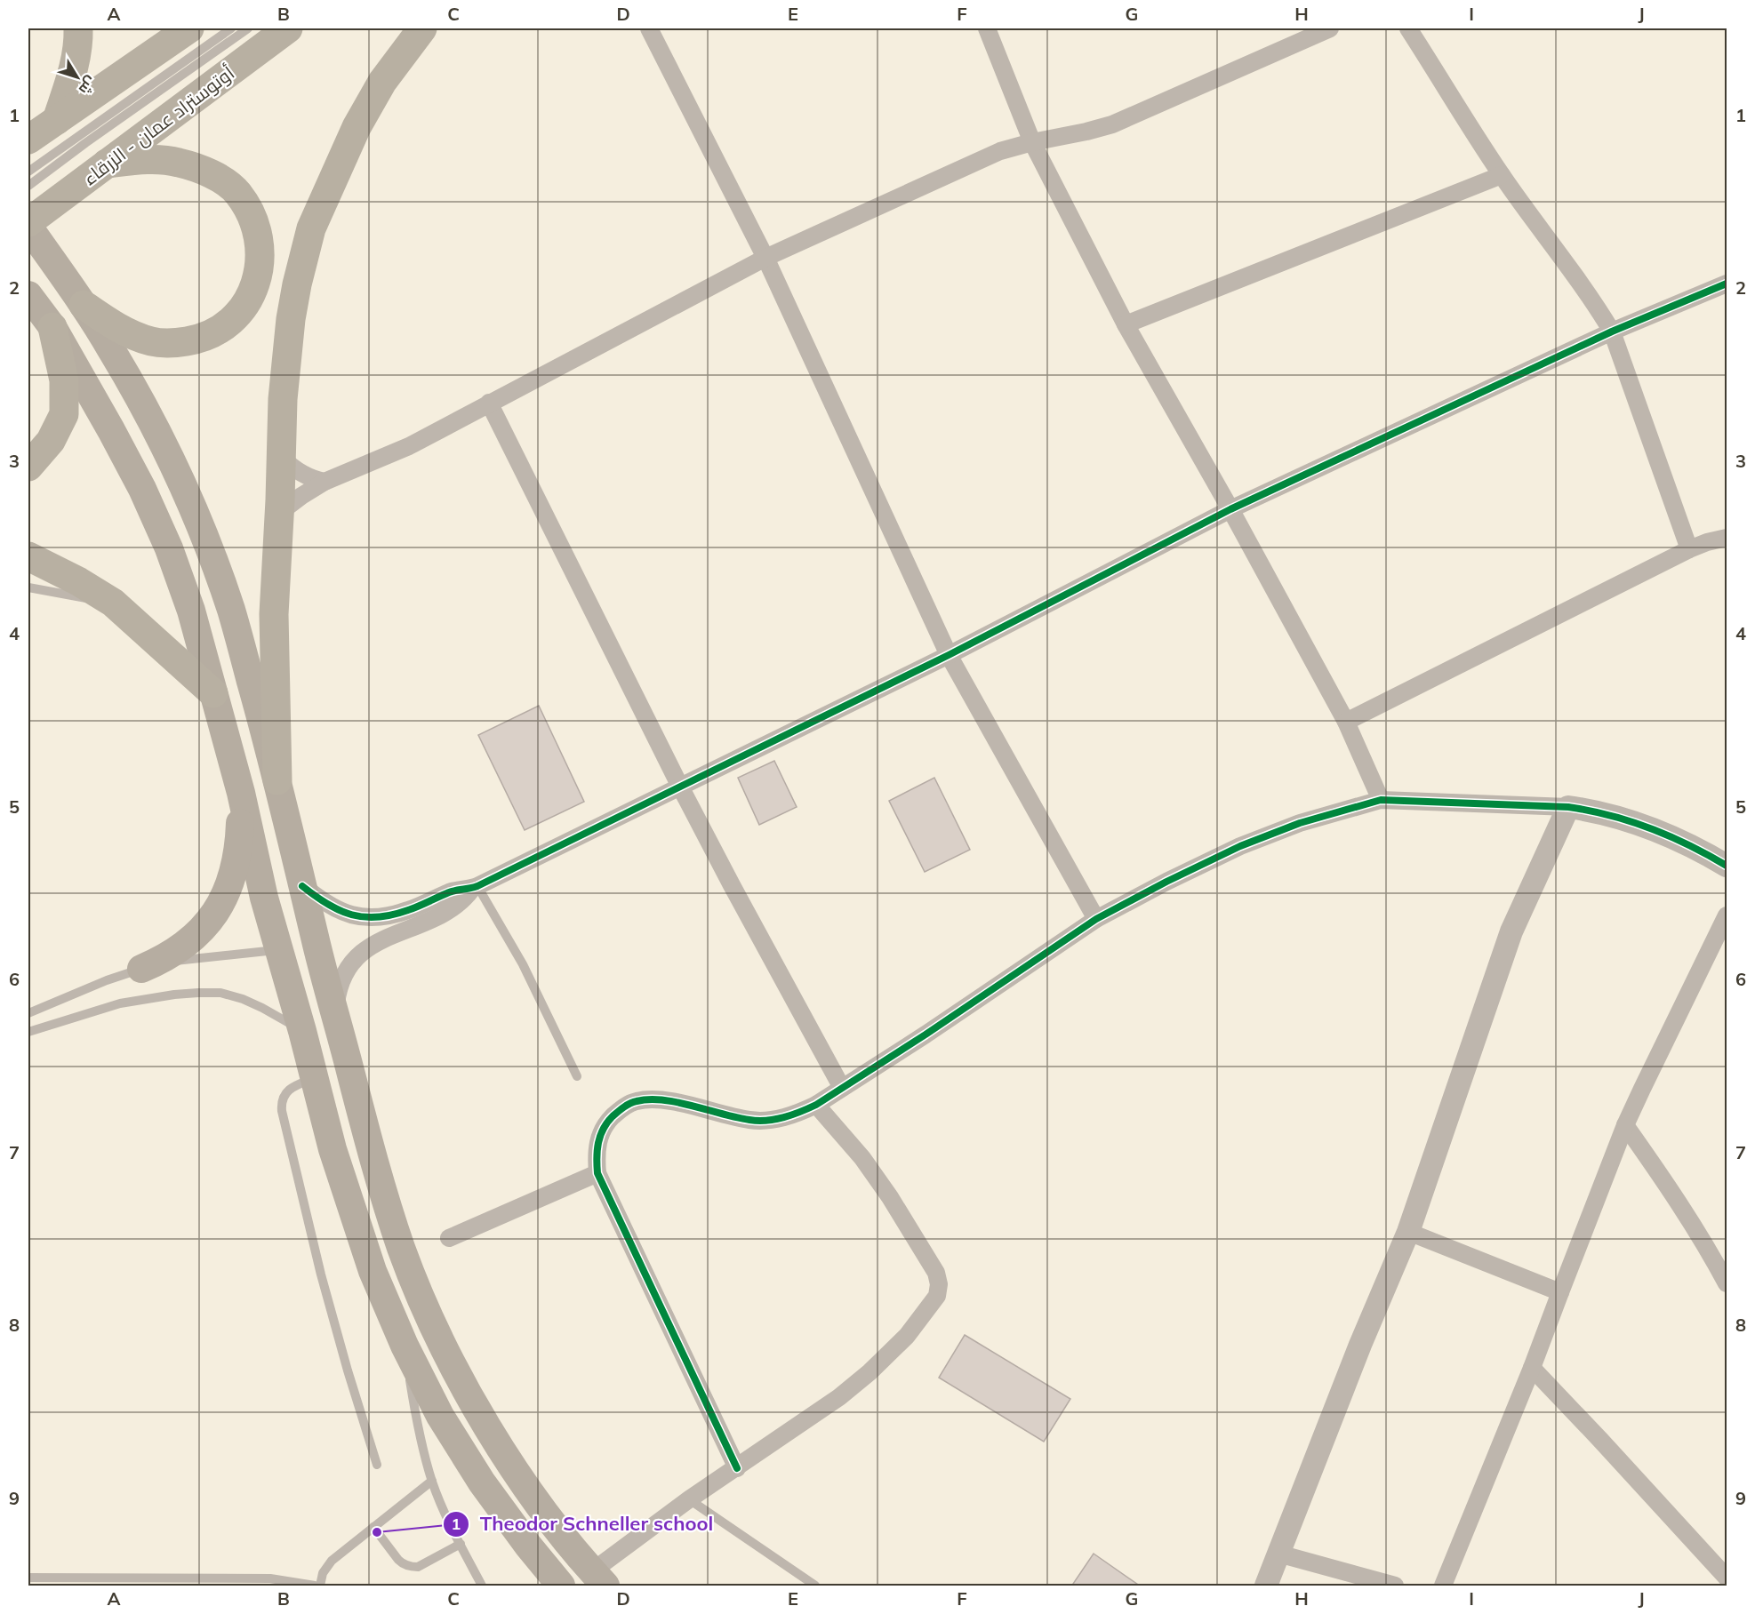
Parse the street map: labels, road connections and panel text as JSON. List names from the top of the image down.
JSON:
{
  "streets": {
    "highway": ["أوتوستراد عمان - الزرقاء"]
  },
  "places": ["Theodor Schneller school"],
  "north": "bottom right",
  "grid": {
    "columns": [
      "A",
      "B",
      "C",
      "D",
      "E",
      "F",
      "G",
      "H",
      "I",
      "J"
    ],
    "rows": [
      "1",
      "2",
      "3",
      "4",
      "5",
      "6",
      "7",
      "8",
      "9"
    ]
  }
}
